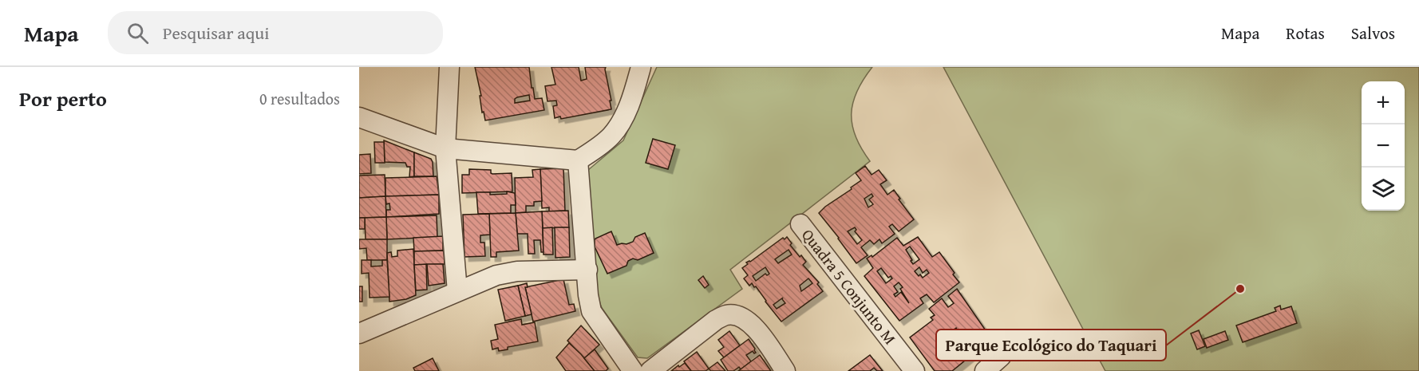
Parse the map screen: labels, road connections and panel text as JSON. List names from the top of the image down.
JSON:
{
  "streets": {
    "street": ["Quadra 5 Conjunto M"]
  },
  "places": ["Parque Ecológico do Taquari"],
  "page": {
    "header": "Mapa",
    "search": "Pesquisar aqui",
    "nav": ["Mapa", "Rotas", "Salvos"],
    "heading": ["Por perto", "0 resultados"],
    "map_buttons": ["+", "−"]
  }
}
